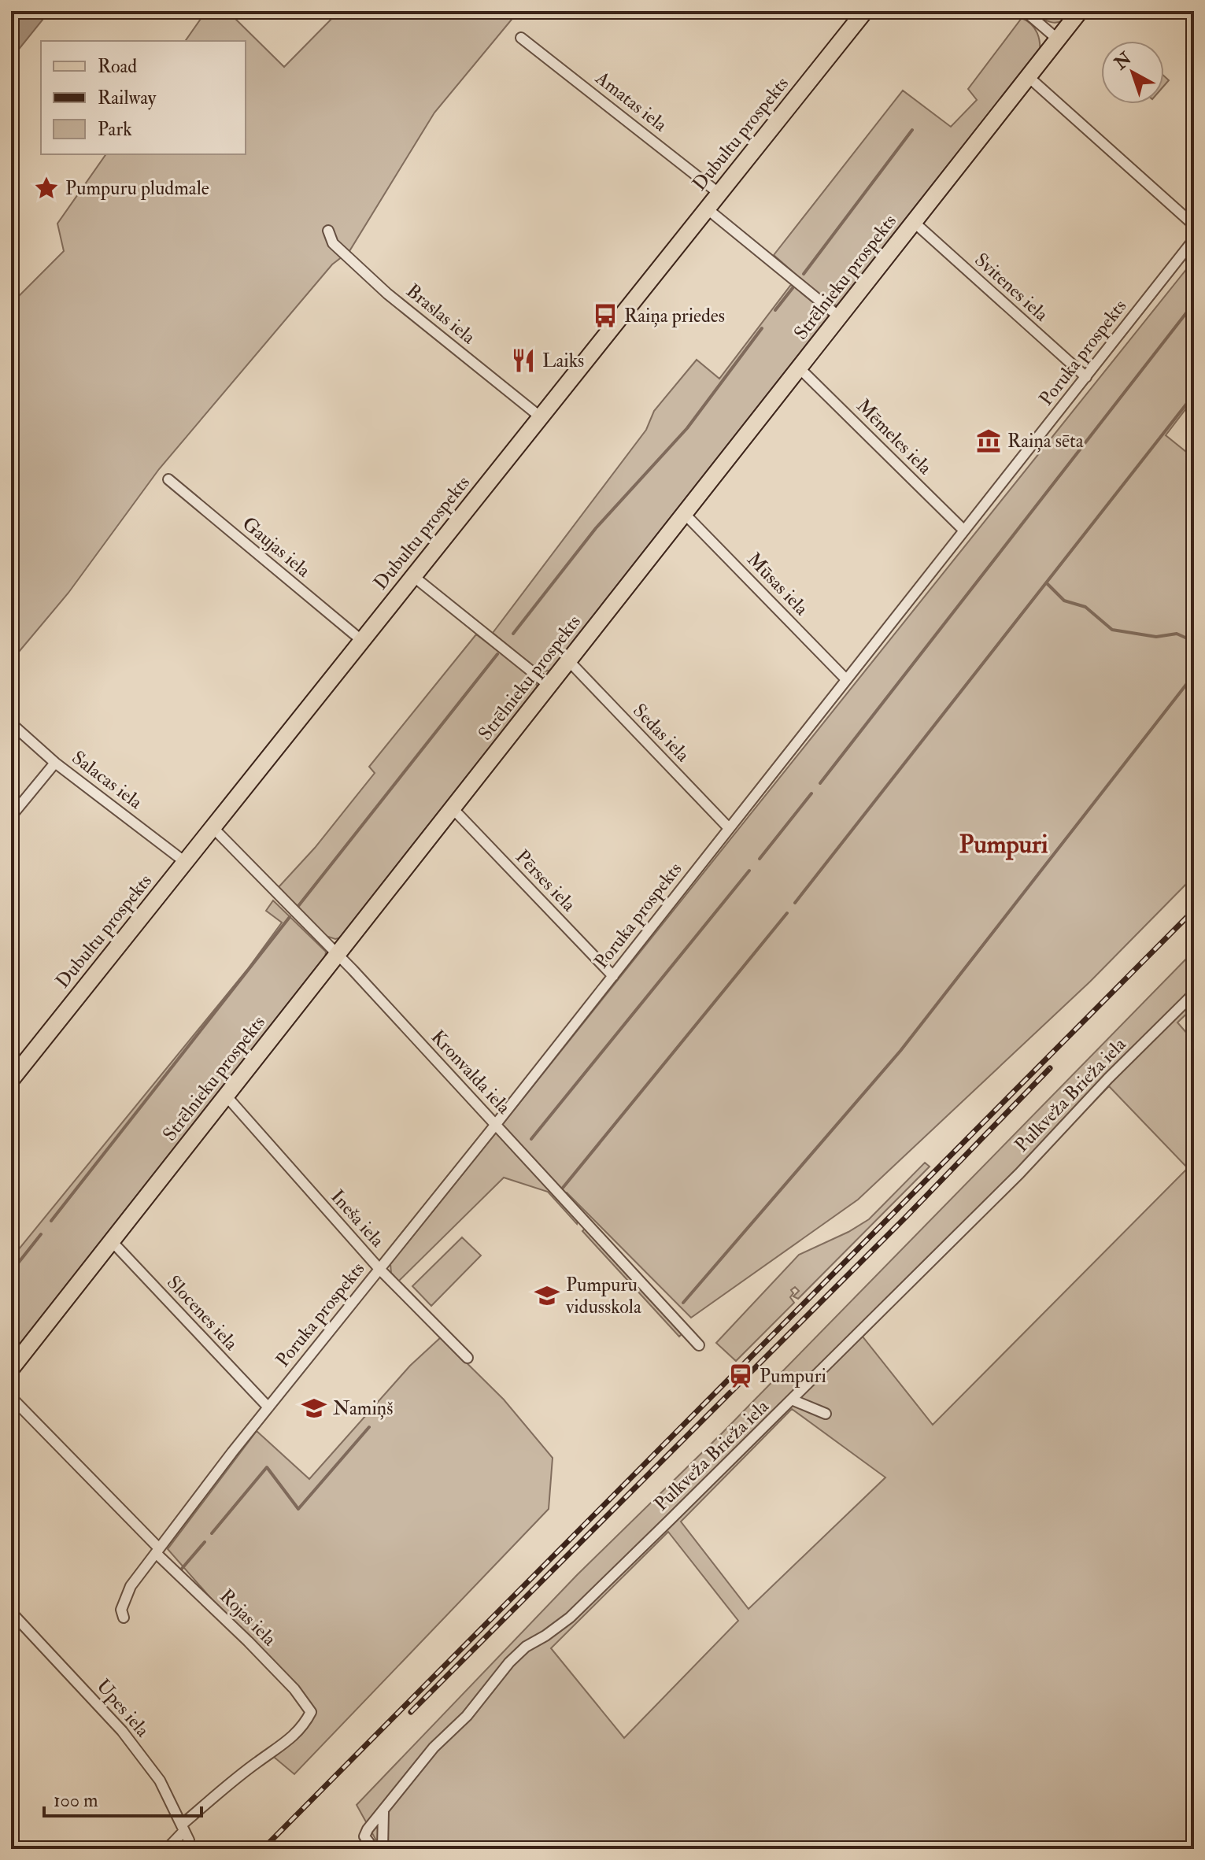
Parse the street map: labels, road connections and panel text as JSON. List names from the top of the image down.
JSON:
{
  "streets": {
    "main road": ["Dubultu prospekts", "Strēlnieku prospekts"],
    "street": [
      "Amatas iela",
      "Svitenes iela",
      "Braslas iela",
      "Poruka prospekts",
      "Mēmeles iela",
      "Gaujas iela",
      "Mūsas iela",
      "Sedas iela",
      "Salacas iela",
      "Pērses iela",
      "Kronvalda iela",
      "Pulkveža Brieža iela",
      "Ineša iela",
      "Slocenes iela",
      "Rojas iela",
      "Upes iela"
    ]
  },
  "crossings": [
    ["Amatas iela", "Dubultu prospekts"],
    ["Dubultu prospekts", "Braslas iela"],
    ["Dubultu prospekts", "Gaujas iela"],
    ["Dubultu prospekts", "Salacas iela"],
    ["Dubultu prospekts", "Kronvalda iela"],
    ["Strēlnieku prospekts", "Svitenes iela"],
    ["Strēlnieku prospekts", "Mēmeles iela"],
    ["Strēlnieku prospekts", "Mūsas iela"],
    ["Strēlnieku prospekts", "Sedas iela"],
    ["Strēlnieku prospekts", "Pērses iela"],
    ["Strēlnieku prospekts", "Kronvalda iela"],
    ["Strēlnieku prospekts", "Ineša iela"],
    ["Strēlnieku prospekts", "Slocenes iela"],
    ["Svitenes iela", "Poruka prospekts"],
    ["Poruka prospekts", "Mēmeles iela"],
    ["Poruka prospekts", "Mūsas iela"],
    ["Poruka prospekts", "Sedas iela"],
    ["Poruka prospekts", "Pērses iela"],
    ["Poruka prospekts", "Kronvalda iela"],
    ["Poruka prospekts", "Ineša iela"],
    ["Poruka prospekts", "Slocenes iela"],
    ["Poruka prospekts", "Rojas iela"],
    ["Rojas iela", "Upes iela"]
  ],
  "districts": ["Pumpuri"],
  "places": {
    "place": ["Pumpuru pludmale"],
    "bus stop": ["Raiņa priedes"],
    "restaurant": ["Laiks"],
    "museum": ["Raiņa sēta"],
    "school or university": ["Pumpuru vidusskola", "Namiņš"],
    "station": ["Pumpuri"]
  },
  "legend": ["Road", "Railway", "Park"],
  "scale_bar": "100 m",
  "north": "top left"
}
